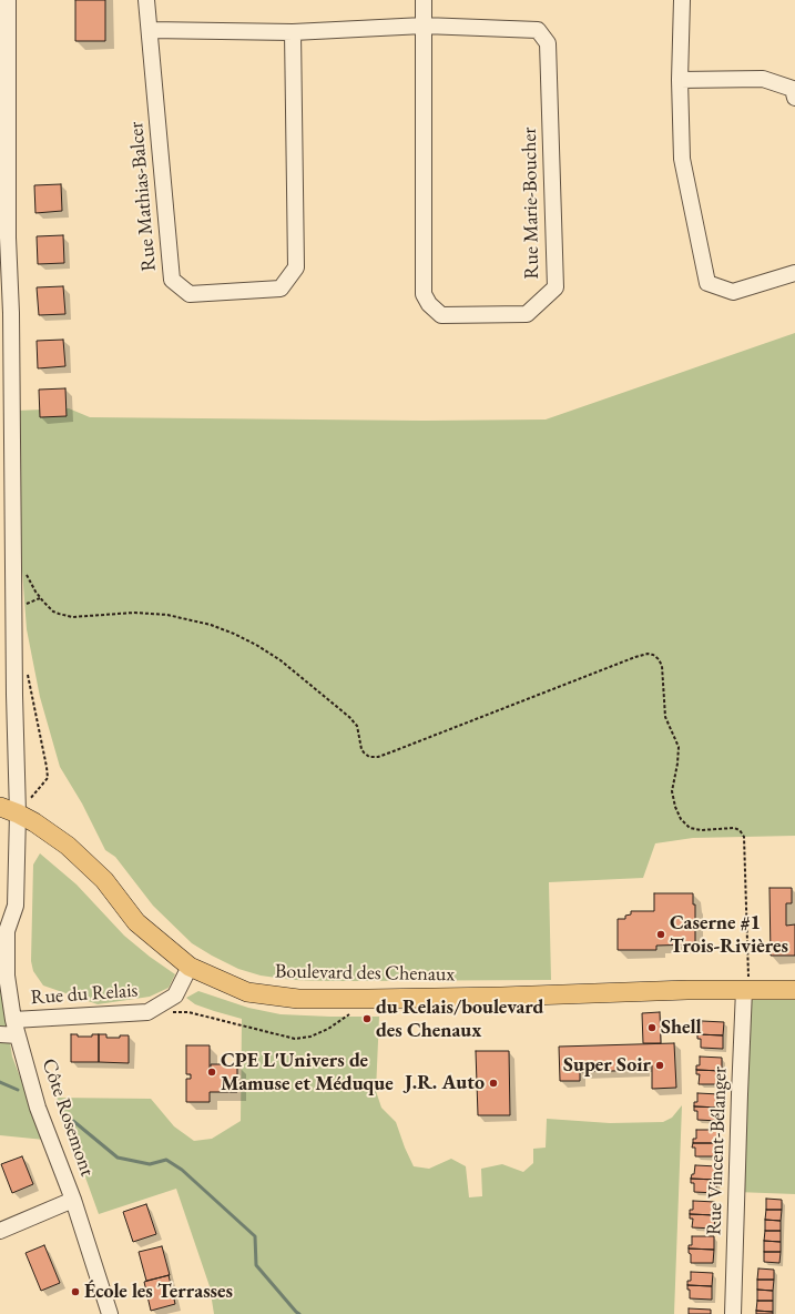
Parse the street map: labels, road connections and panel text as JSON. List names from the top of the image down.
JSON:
{
  "streets": {
    "main road": ["Boulevard des Chenaux"],
    "street": [
      "Rue Mathias-Balcer",
      "Rue Marie-Boucher",
      "Rue du Relais",
      "Côte Rosemont",
      "Rue Vincent-Bélanger"
    ]
  },
  "crossings": [
    ["Rue Mathias-Balcer", "Rue Marie-Boucher"],
    ["Boulevard des Chenaux", "Rue du Relais"],
    ["Boulevard des Chenaux", "Côte Rosemont"],
    ["Boulevard des Chenaux", "Rue Vincent-Bélanger"],
    ["Rue du Relais", "Côte Rosemont"]
  ],
  "places": [
    "Caserne #1 Trois-Rivières",
    "du Relais/boulevard des Chenaux",
    "Shell",
    "Super Soir",
    "CPE L'Univers de Mamuse et Méduque",
    "J.R. Auto",
    "École les Terrasses"
  ]
}
